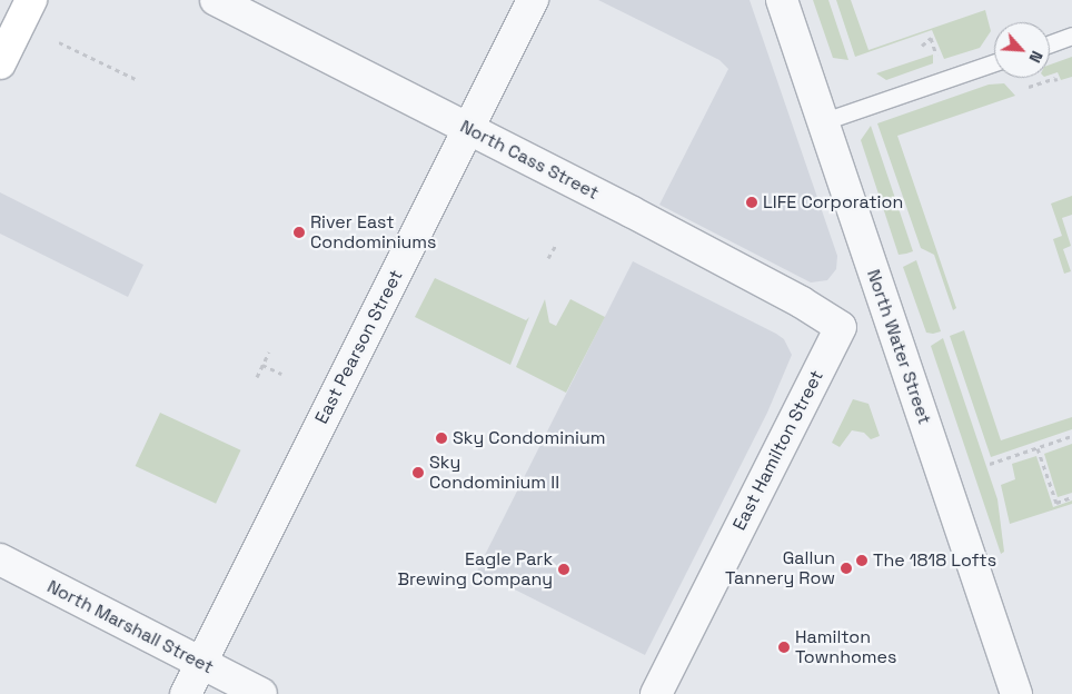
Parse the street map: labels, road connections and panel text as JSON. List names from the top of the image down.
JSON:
{
  "streets": {
    "street": [
      "North Cass Street",
      "East Pearson Street",
      "North Water Street",
      "East Hamilton Street",
      "North Marshall Street"
    ]
  },
  "crossings": [
    ["North Cass Street", "East Pearson Street"],
    ["North Cass Street", "East Hamilton Street"],
    ["East Pearson Street", "North Marshall Street"]
  ],
  "places": [
    "LIFE Corporation",
    "River East Condominiums",
    "Sky Condominium",
    "Sky Condominium II",
    "The 1818 Lofts",
    "Gallun Tannery Row",
    "Eagle Park Brewing Company",
    "Hamilton Townhomes"
  ],
  "north": "bottom right"
}
